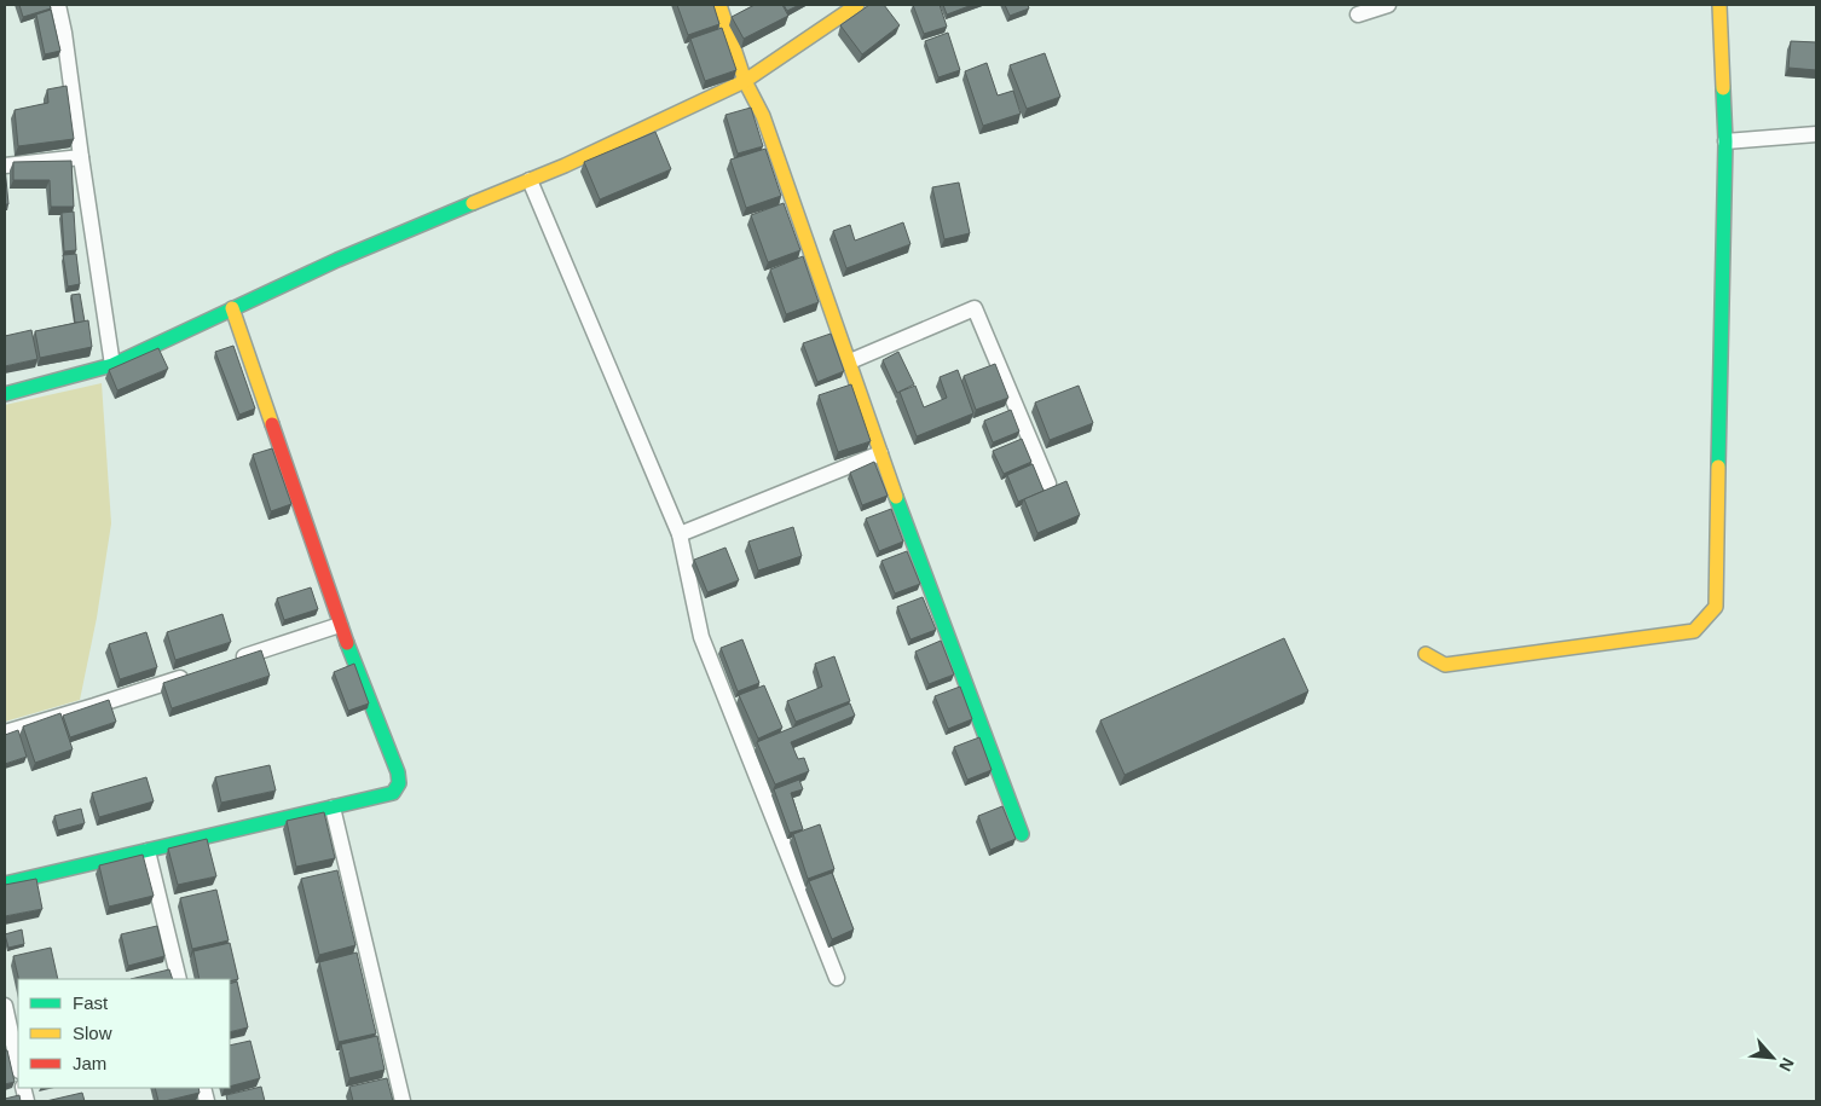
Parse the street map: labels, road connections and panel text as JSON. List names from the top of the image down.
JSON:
{
  "legend": ["Fast", "Slow", "Jam"],
  "north": "bottom right"
}
